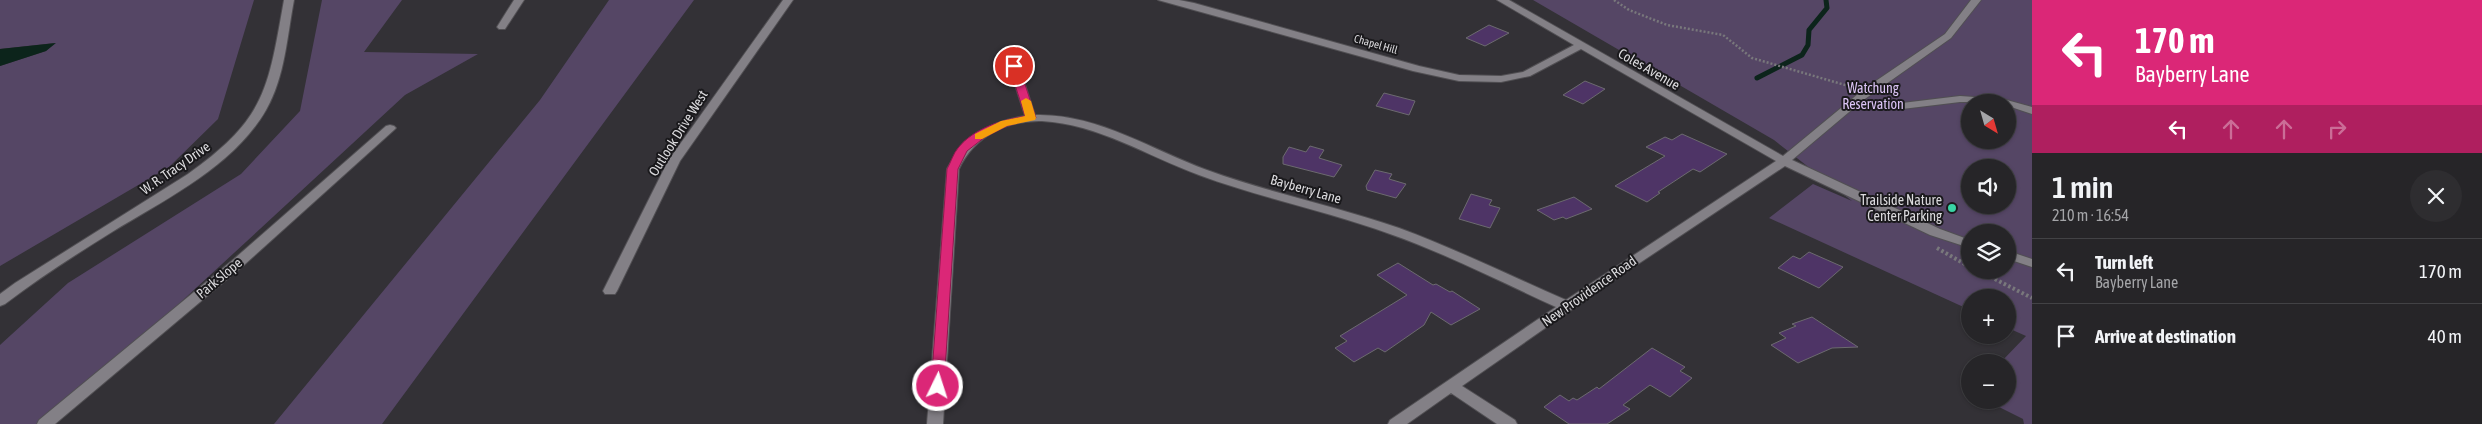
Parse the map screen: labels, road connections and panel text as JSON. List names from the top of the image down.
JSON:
{
  "streets": {
    "street": [
      "Chapel Hill",
      "Coles Avenue",
      "Outlook Drive West",
      "W. R. Tracy Drive",
      "Bayberry Lane",
      "Park Slope",
      "New Providence Road"
    ]
  },
  "crossings": [
    ["Chapel Hill", "Coles Avenue"],
    ["Coles Avenue", "New Providence Road"],
    ["Bayberry Lane", "New Providence Road"]
  ],
  "parks": ["Watchung Reservation"],
  "places": ["Trailside Nature Center Parking"],
  "north": "bottom right",
  "page": {
    "turn": ["170 m", "Bayberry Lane"],
    "map_buttons": ["+", "−"],
    "heading": ["1 min", "210 m · 16:54"],
    "list": [
      {
        "name": "Turn left",
        "note": "Bayberry Lane",
        "value": "170 m"
      },
      {
        "name": "Arrive at destination",
        "value": "40 m"
      }
    ]
  }
}
